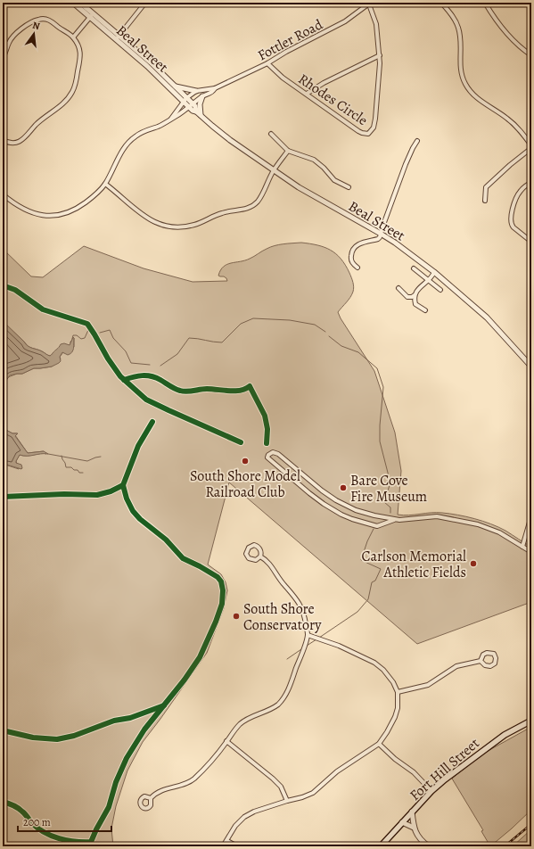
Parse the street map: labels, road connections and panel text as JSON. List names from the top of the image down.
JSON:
{
  "streets": {
    "main road": ["Fort Hill Street"],
    "street": ["Fottler Road", "Beal Street", "Rhodes Circle"]
  },
  "crossings": [
    ["Fottler Road", "Beal Street"],
    ["Fottler Road", "Rhodes Circle"]
  ],
  "places": [
    "South Shore Model Railroad Club",
    "Bare Cove Fire Museum",
    "Carlson Memorial Athletic Fields",
    "South Shore Conservatory"
  ],
  "scale_bar": "200 m",
  "north": "top"
}
